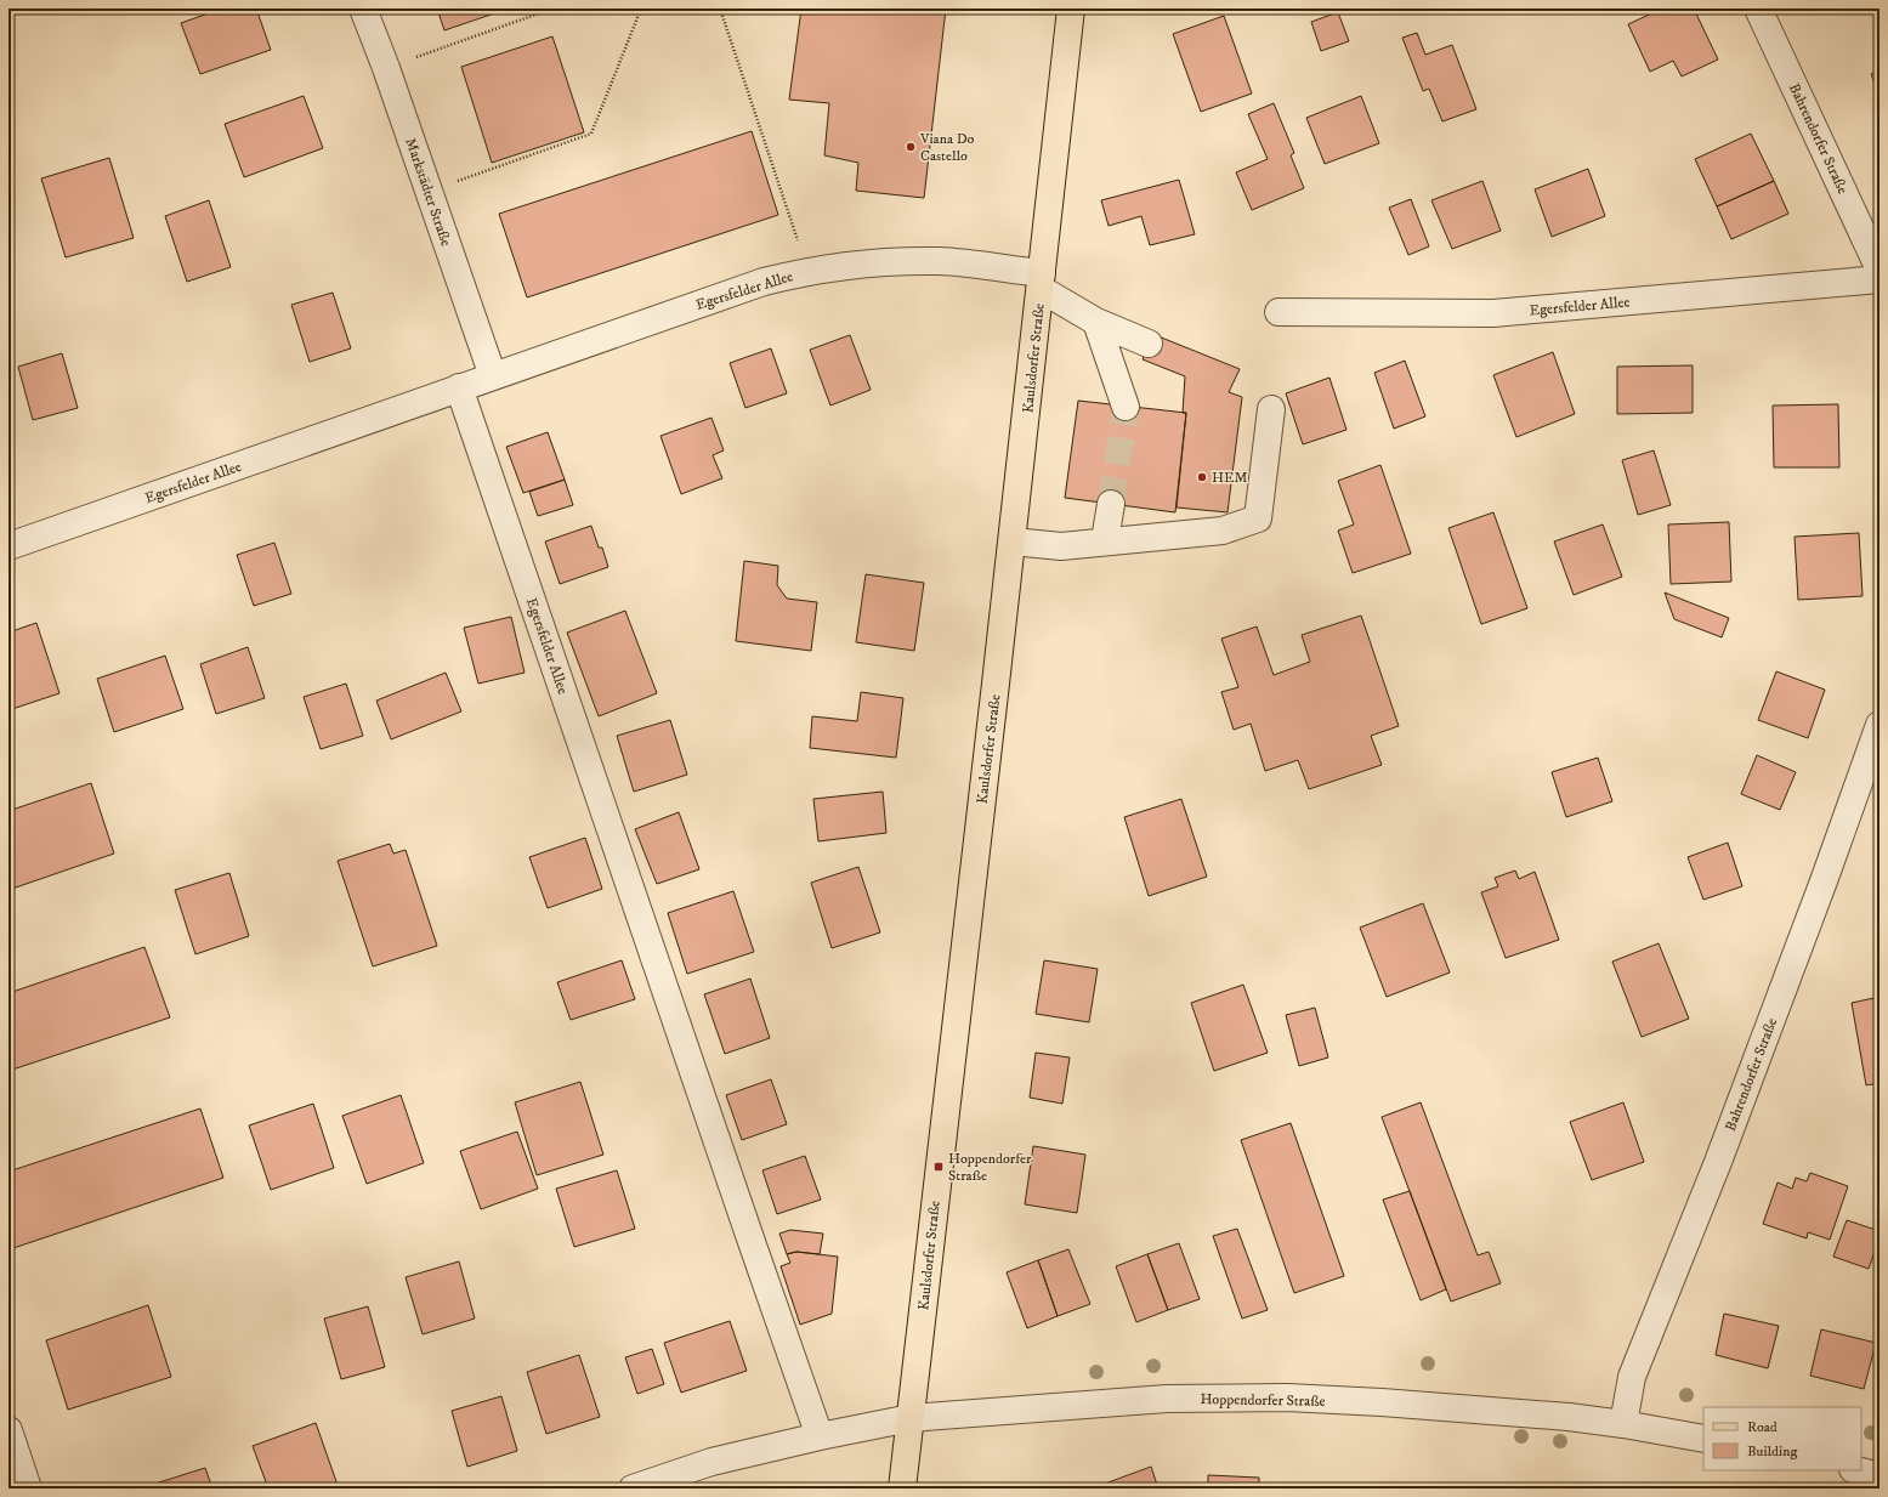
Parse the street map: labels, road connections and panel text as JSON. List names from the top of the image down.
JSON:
{
  "streets": {
    "main road": ["Kaulsdorfer Straße"],
    "street": [
      "Bahrendorfer Straße",
      "Markstädter Straße",
      "Egersfelder Allee",
      "Hoppendorfer Straße"
    ]
  },
  "crossings": [
    ["Bahrendorfer Straße", "Hoppendorfer Straße"],
    ["Markstädter Straße", "Egersfelder Allee"],
    ["Egersfelder Allee", "Kaulsdorfer Straße"],
    ["Egersfelder Allee", "Hoppendorfer Straße"],
    ["Kaulsdorfer Straße", "Hoppendorfer Straße"]
  ],
  "places": {
    "other": ["Viana Do Castello", "HEM"],
    "transit": ["Hoppendorfer Straße"]
  },
  "legend": ["Road", "Building"]
}
